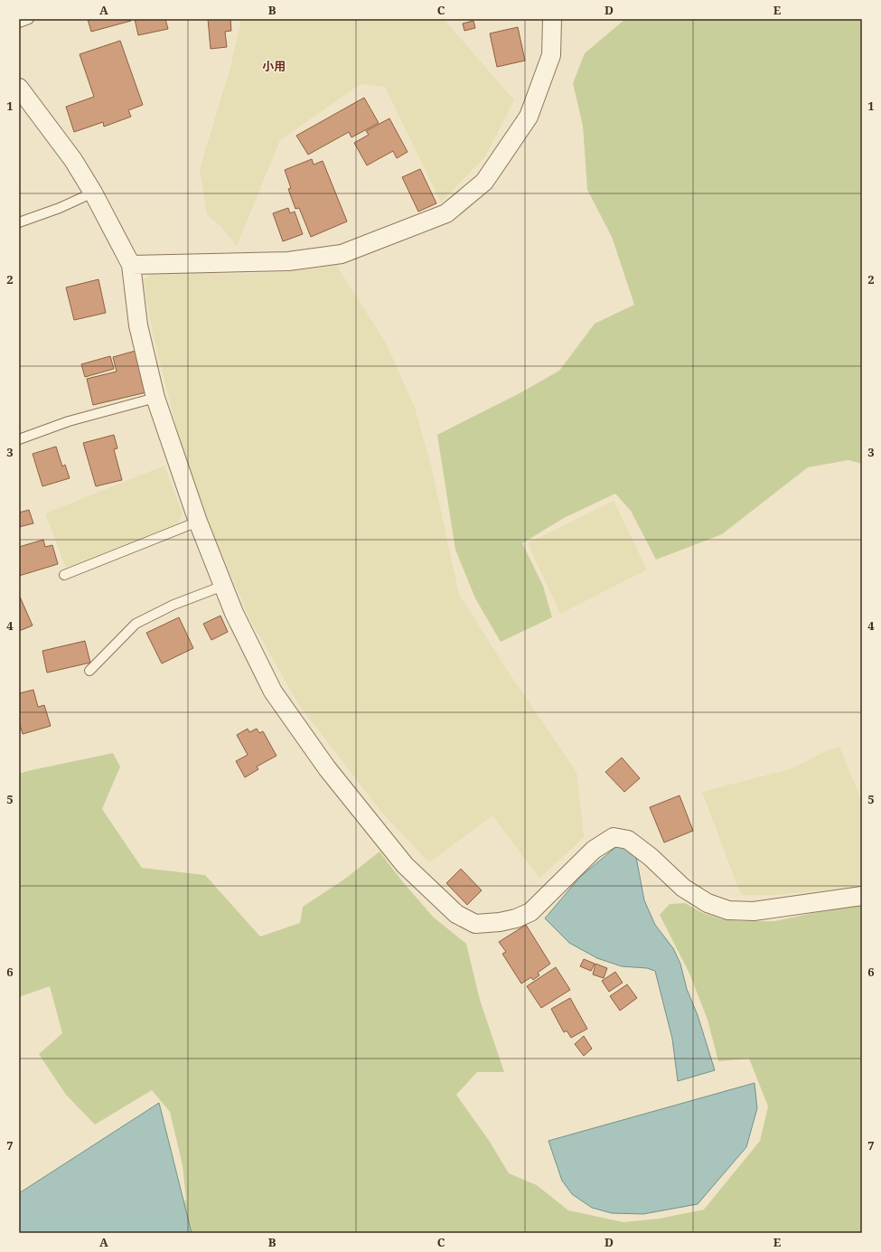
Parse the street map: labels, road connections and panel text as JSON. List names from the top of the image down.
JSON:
{
  "districts": ["小用"],
  "grid": {
    "columns": [
      "A",
      "B",
      "C",
      "D",
      "E"
    ],
    "rows": [
      "1",
      "2",
      "3",
      "4",
      "5",
      "6",
      "7"
    ]
  }
}
